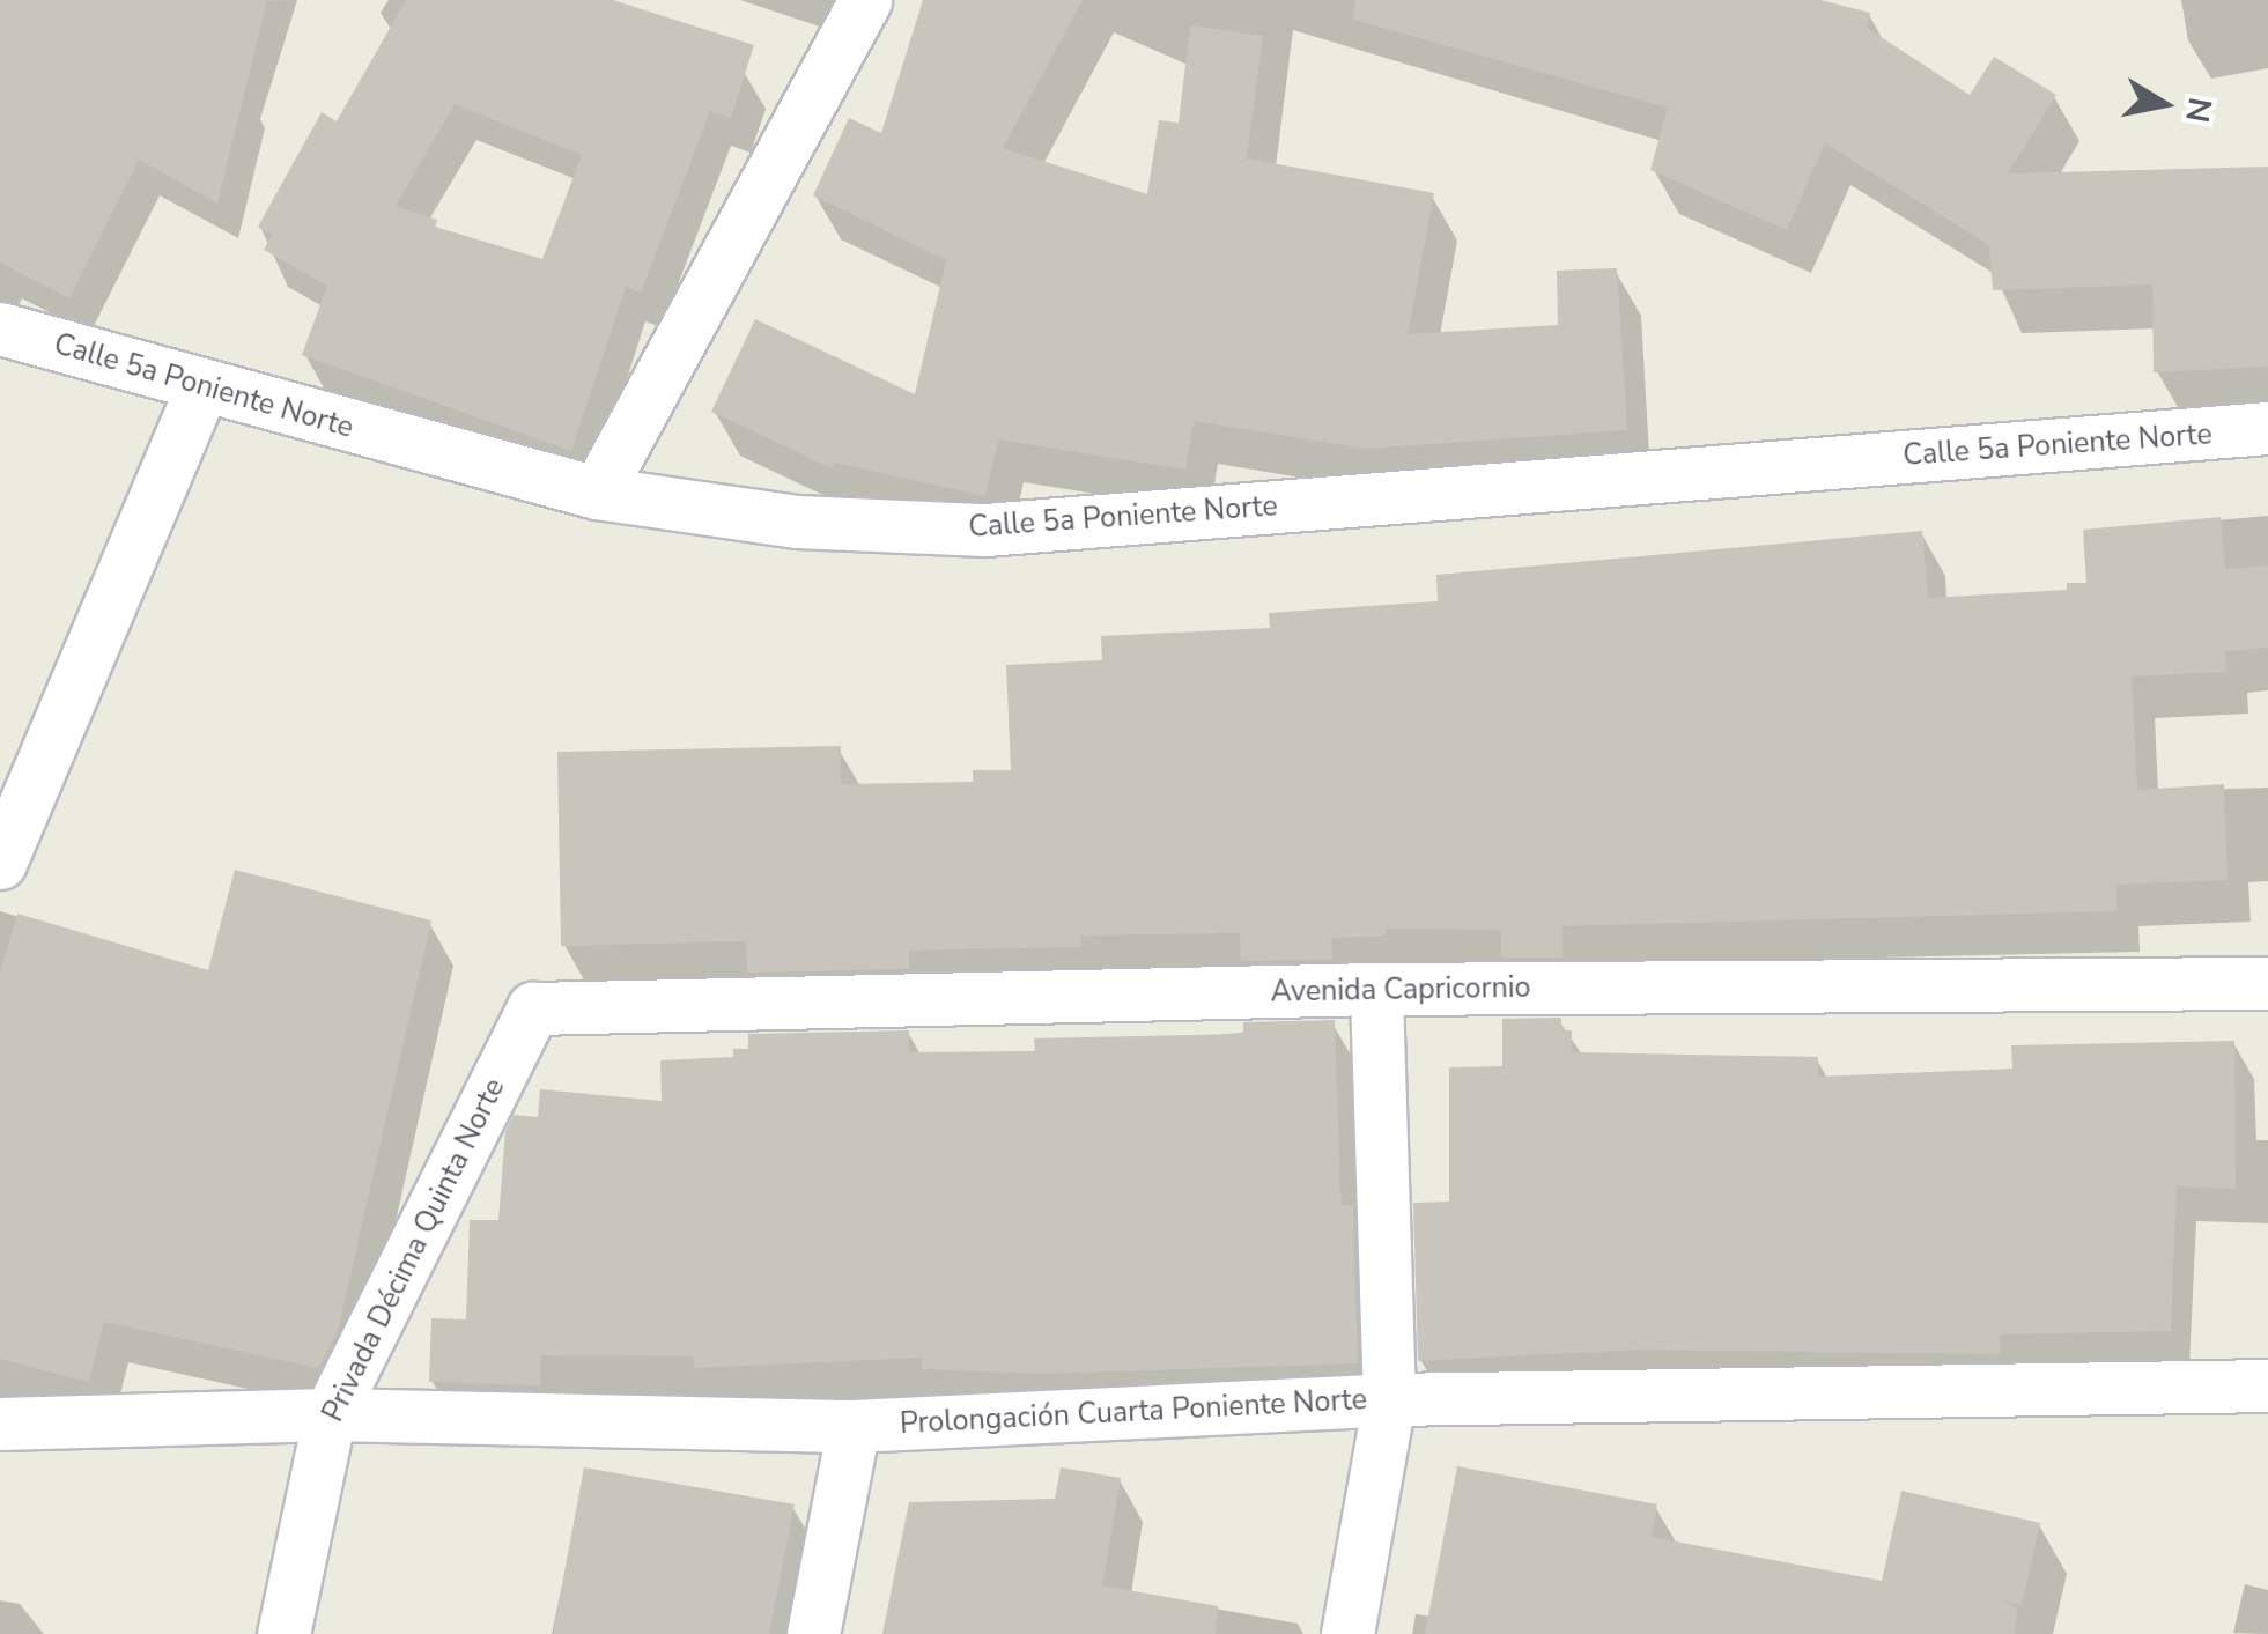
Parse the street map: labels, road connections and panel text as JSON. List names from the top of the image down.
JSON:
{
  "streets": {
    "street": [
      "Calle 5a Poniente Norte",
      "Avenida Capricornio",
      "Privada Décima Quinta Norte",
      "Prolongación Cuarta Poniente Norte"
    ]
  },
  "crossings": [
    ["Avenida Capricornio", "Privada Décima Quinta Norte"],
    ["Privada Décima Quinta Norte", "Prolongación Cuarta Poniente Norte"]
  ],
  "north": "right"
}
